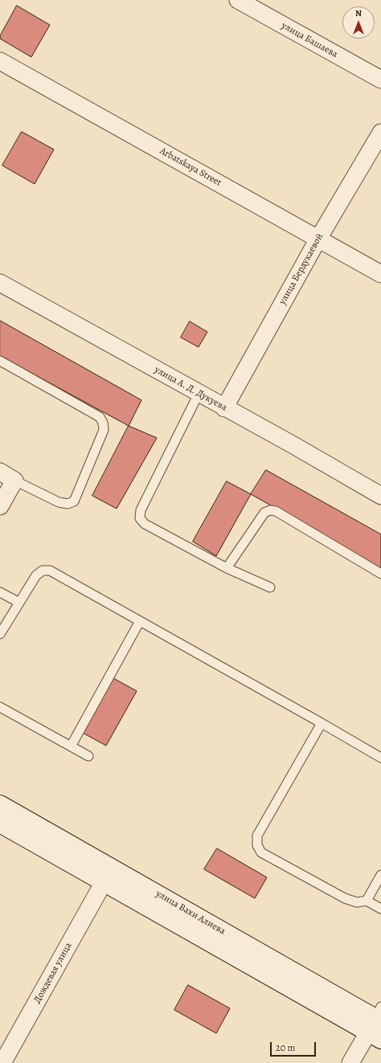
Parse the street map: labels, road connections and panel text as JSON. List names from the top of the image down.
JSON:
{
  "streets": {
    "main road": ["улица Вахи Алиева"],
    "street": [
      "улица Башаева",
      "Arbatskaya Street",
      "улица Бердукаевой",
      "улица А. Д. Дукуева",
      "Дождевая улица"
    ]
  },
  "crossings": [
    ["Arbatskaya Street", "улица Бердукаевой"],
    ["улица Бердукаевой", "улица А. Д. Дукуева"],
    ["улица Вахи Алиева", "Дождевая улица"]
  ],
  "scale_bar": "20 m",
  "north": "top"
}
